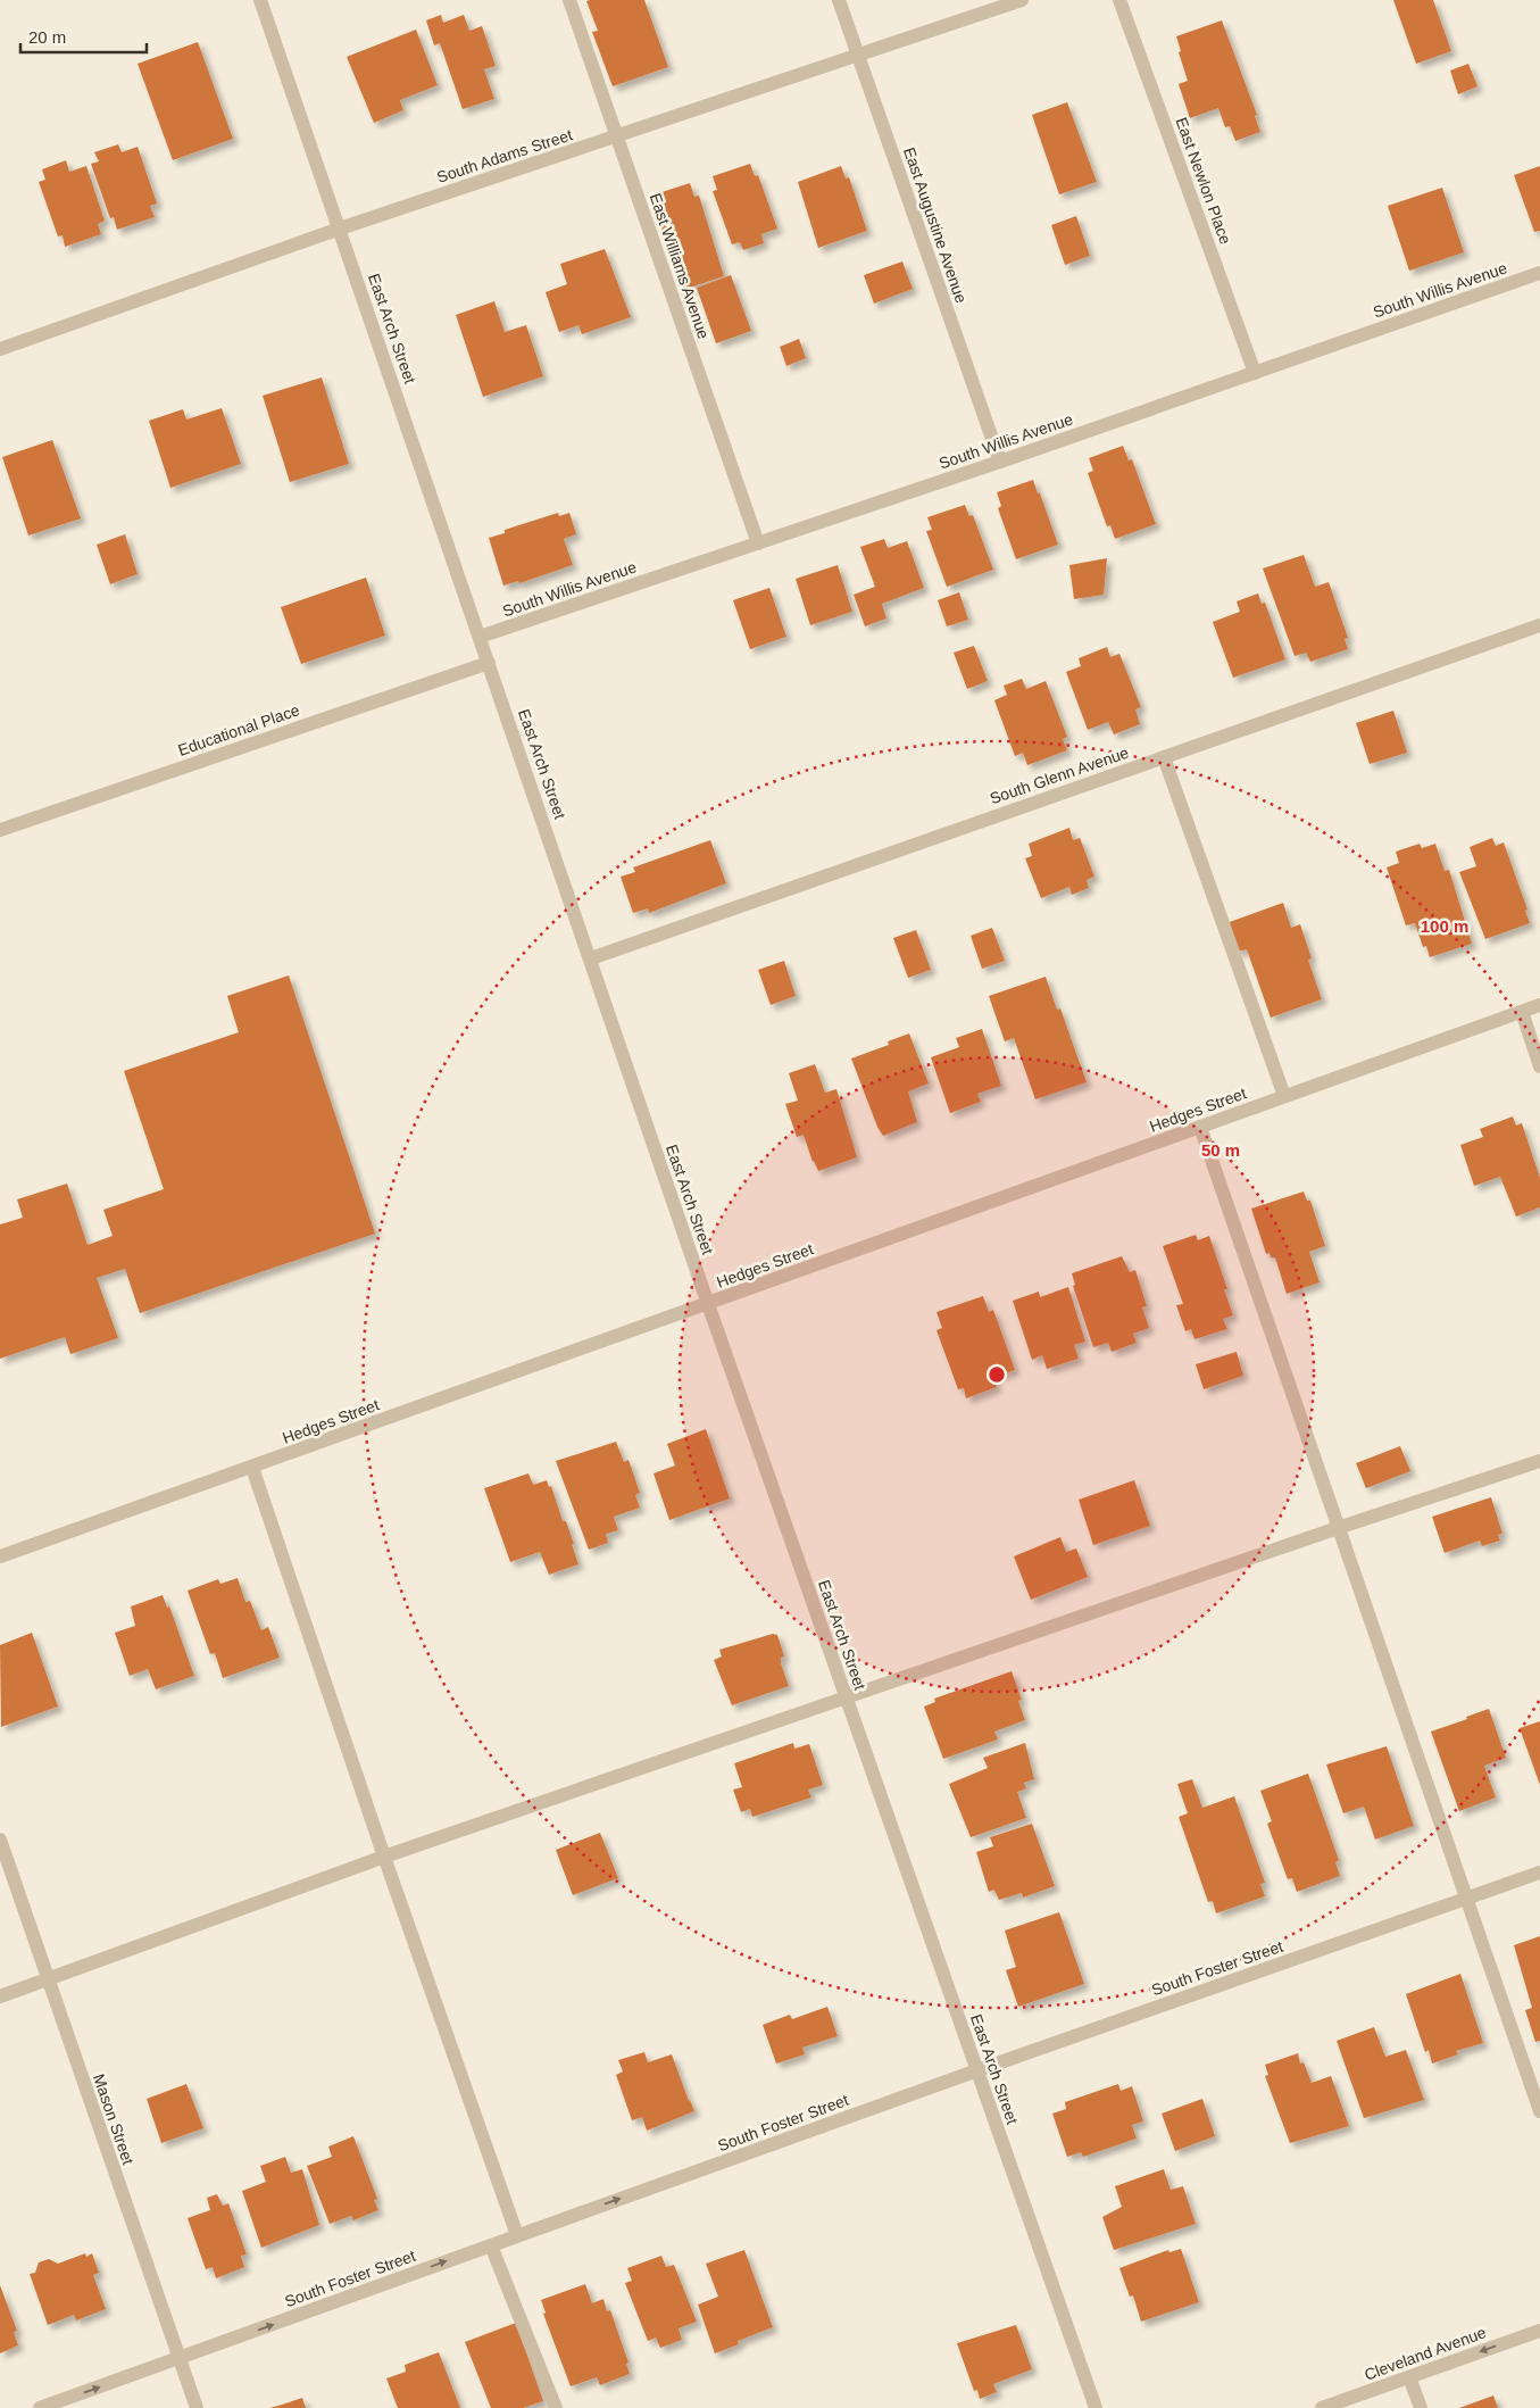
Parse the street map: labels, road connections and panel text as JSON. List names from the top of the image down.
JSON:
{
  "streets": {
    "street": [
      "South Adams Street",
      "East Newlon Place",
      "East Augustine Avenue",
      "East Williams Avenue",
      "South Willis Avenue",
      "East Arch Street",
      "Educational Place",
      "South Glenn Avenue",
      "Hedges Street",
      "South Foster Street",
      "Mason Street",
      "Cleveland Avenue"
    ]
  },
  "crossings": [
    ["South Adams Street", "East Augustine Avenue"],
    ["South Adams Street", "East Williams Avenue"],
    ["South Adams Street", "East Arch Street"],
    ["East Newlon Place", "South Willis Avenue"],
    ["East Augustine Avenue", "South Willis Avenue"],
    ["East Williams Avenue", "South Willis Avenue"],
    ["South Willis Avenue", "East Arch Street"],
    ["East Arch Street", "Educational Place"],
    ["East Arch Street", "South Glenn Avenue"],
    ["East Arch Street", "Hedges Street"],
    ["East Arch Street", "South Foster Street"],
    ["South Foster Street", "Mason Street"]
  ],
  "one_way": ["South Foster Street", "Cleveland Avenue"],
  "scale_bar": "20 m",
  "rings": ["100 m", "50 m"]
}
